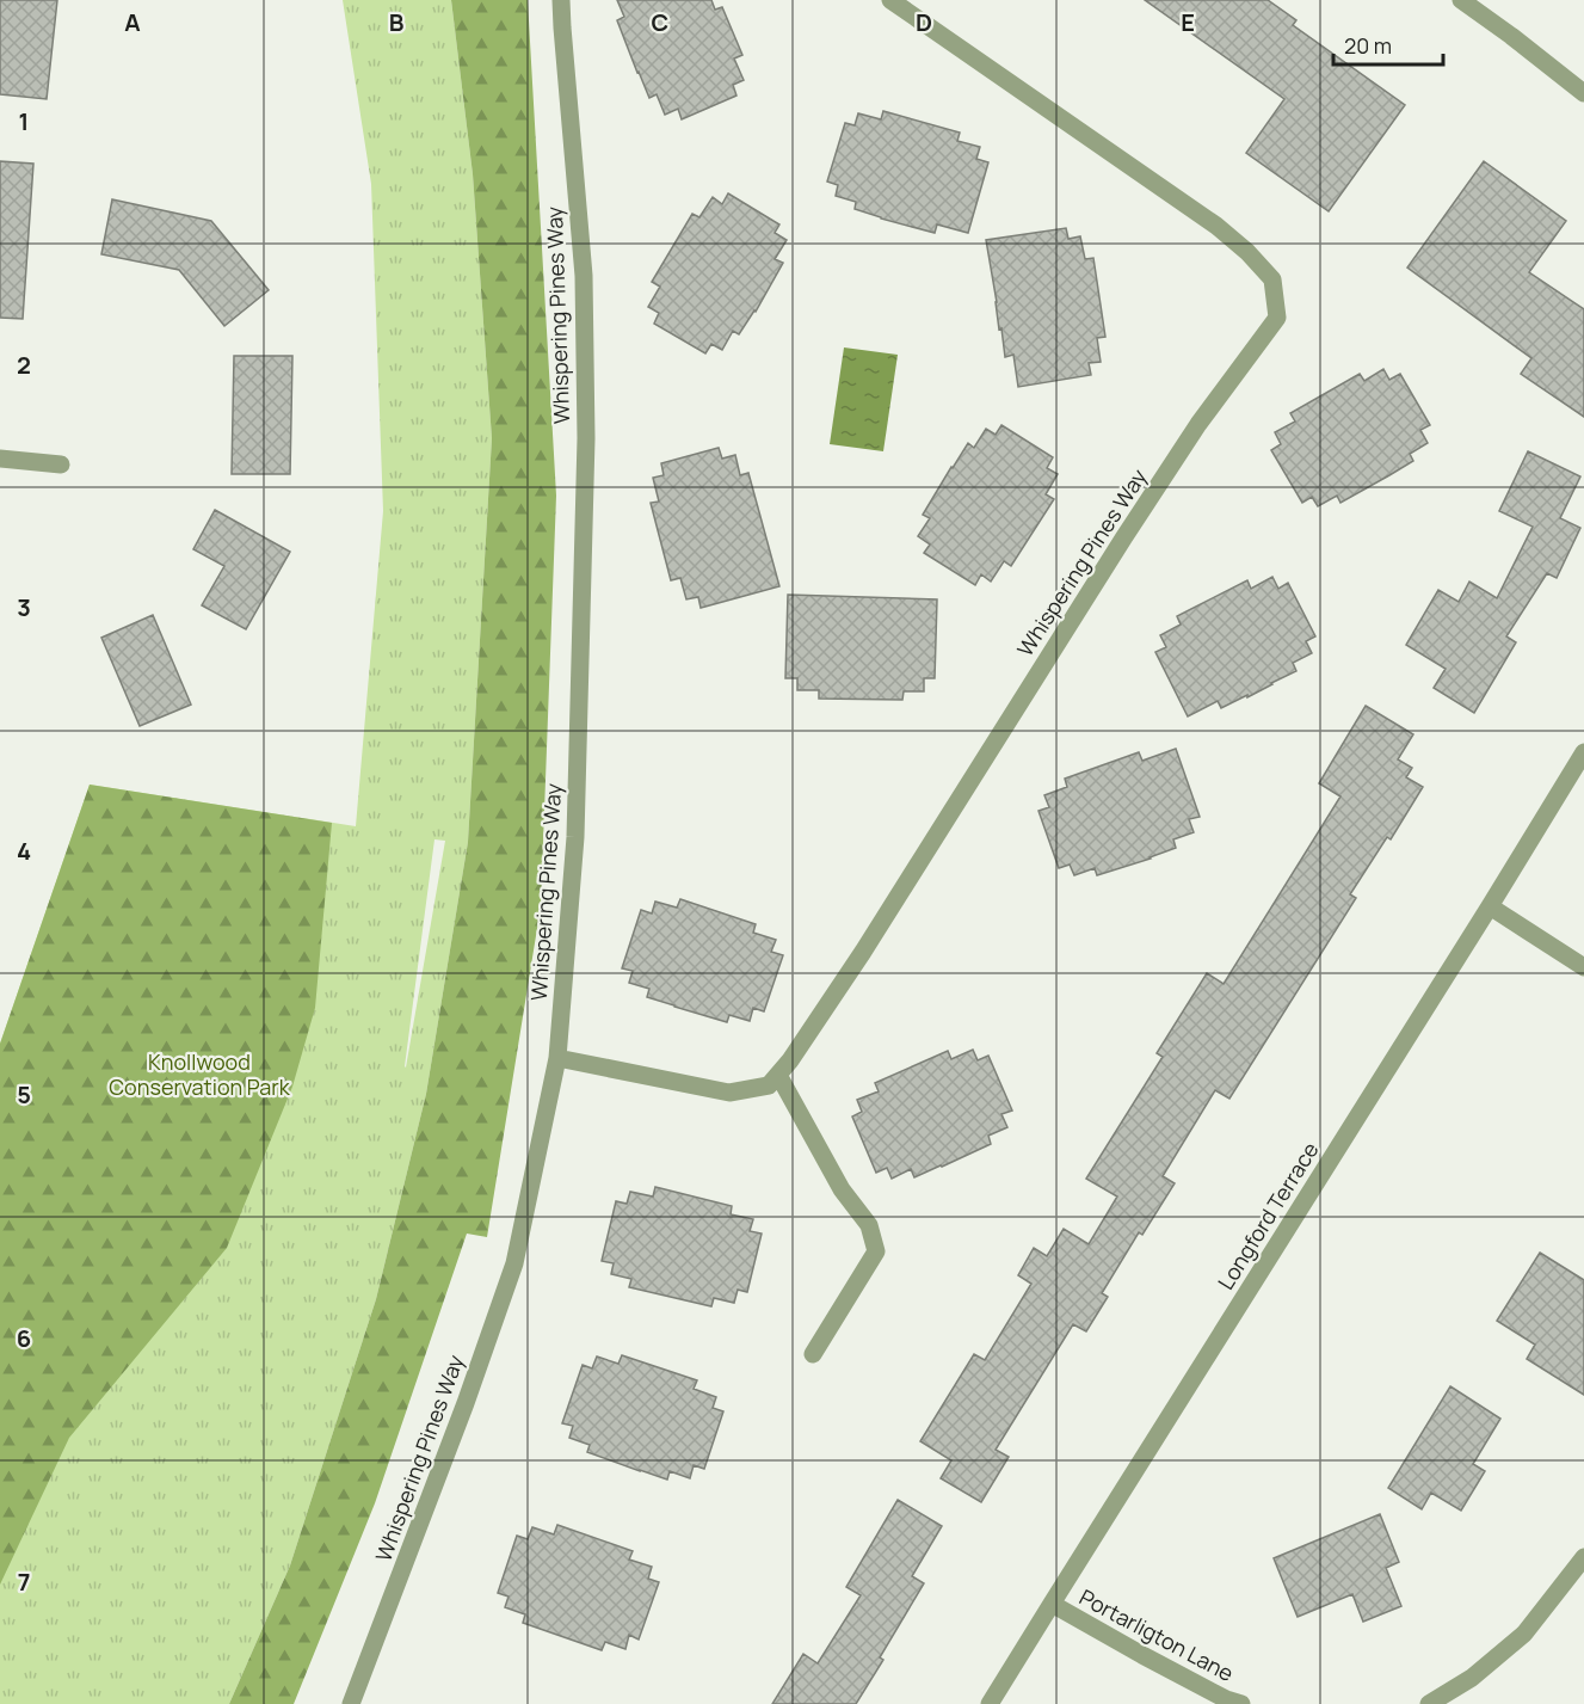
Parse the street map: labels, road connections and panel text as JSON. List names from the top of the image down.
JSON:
{
  "streets": {
    "street": ["Whispering Pines Way", "Longford Terrace", "Portarligton Lane"]
  },
  "crossings": [
    ["Longford Terrace", "Portarligton Lane"]
  ],
  "parks": ["Knollwood Conservation Park"],
  "scale_bar": "20 m",
  "grid": {
    "columns": [
      "A",
      "B",
      "C",
      "D",
      "E"
    ],
    "rows": [
      "1",
      "2",
      "3",
      "4",
      "5",
      "6",
      "7"
    ]
  }
}
